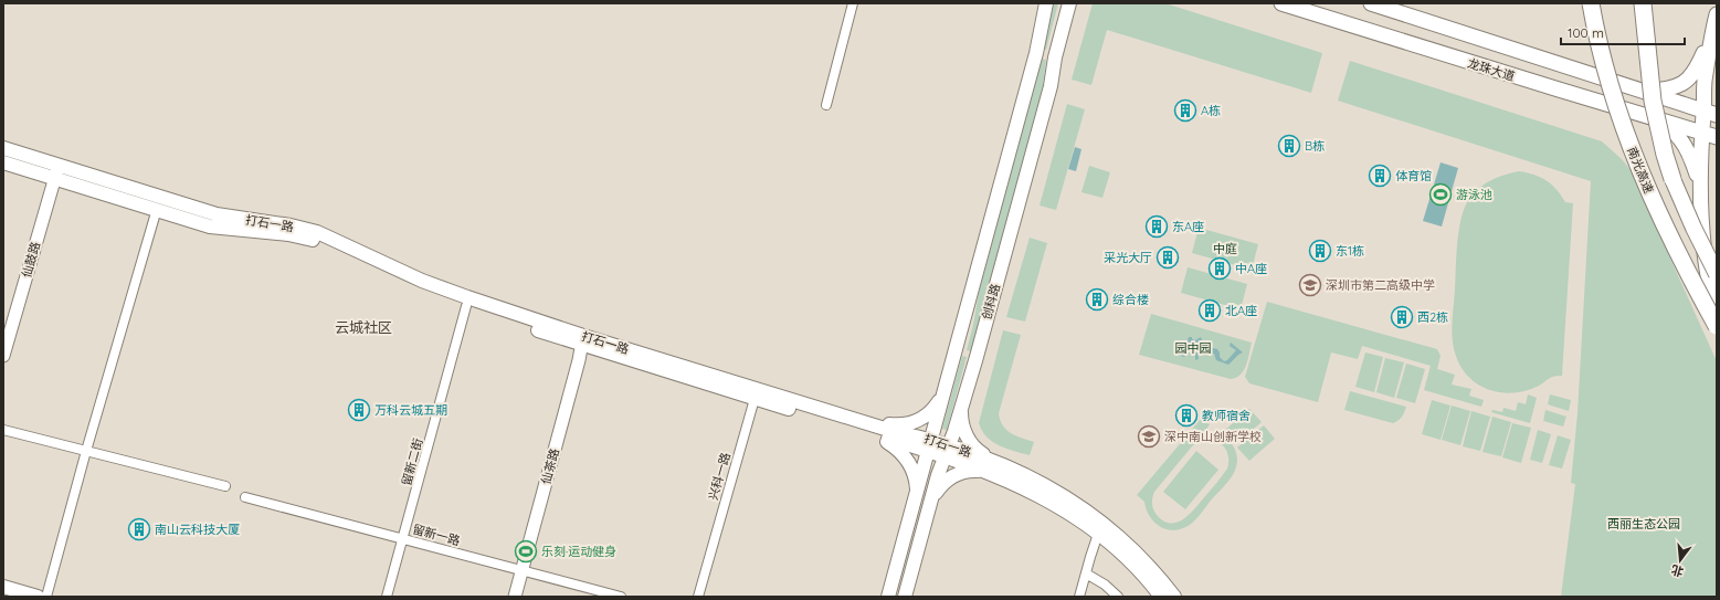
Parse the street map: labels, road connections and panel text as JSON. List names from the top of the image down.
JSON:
{
  "streets": {
    "highway": ["南光高速"],
    "main road": ["龙珠大道", "打石一路", "创科路"],
    "street": [
      "仙鼓路",
      "留新二街",
      "仙茶路",
      "兴科一路",
      "留新一路"
    ]
  },
  "crossings": [
    ["打石一路", "仙鼓路"],
    ["打石一路", "创科路"],
    ["打石一路", "留新二街"],
    ["打石一路", "仙茶路"],
    ["打石一路", "兴科一路"],
    ["留新二街", "留新一路"],
    ["仙茶路", "留新一路"]
  ],
  "districts": ["云城社区"],
  "parks": ["中庭", "园中园", "西丽生态公园"],
  "places": {
    "building": [
      "A栋",
      "B栋",
      "体育馆",
      "东A座",
      "东1栋",
      "采光大厅",
      "中A座",
      "综合楼",
      "北A座",
      "西2栋",
      "万科云城五期",
      "教师宿舍",
      "南山云科技大厦"
    ],
    "sports": ["游泳池", "乐刻·运动健身"],
    "school or university": ["深圳市第二高级中学", "深中南山创新学校"]
  },
  "scale_bar": "100 m",
  "north": "bottom"
}
